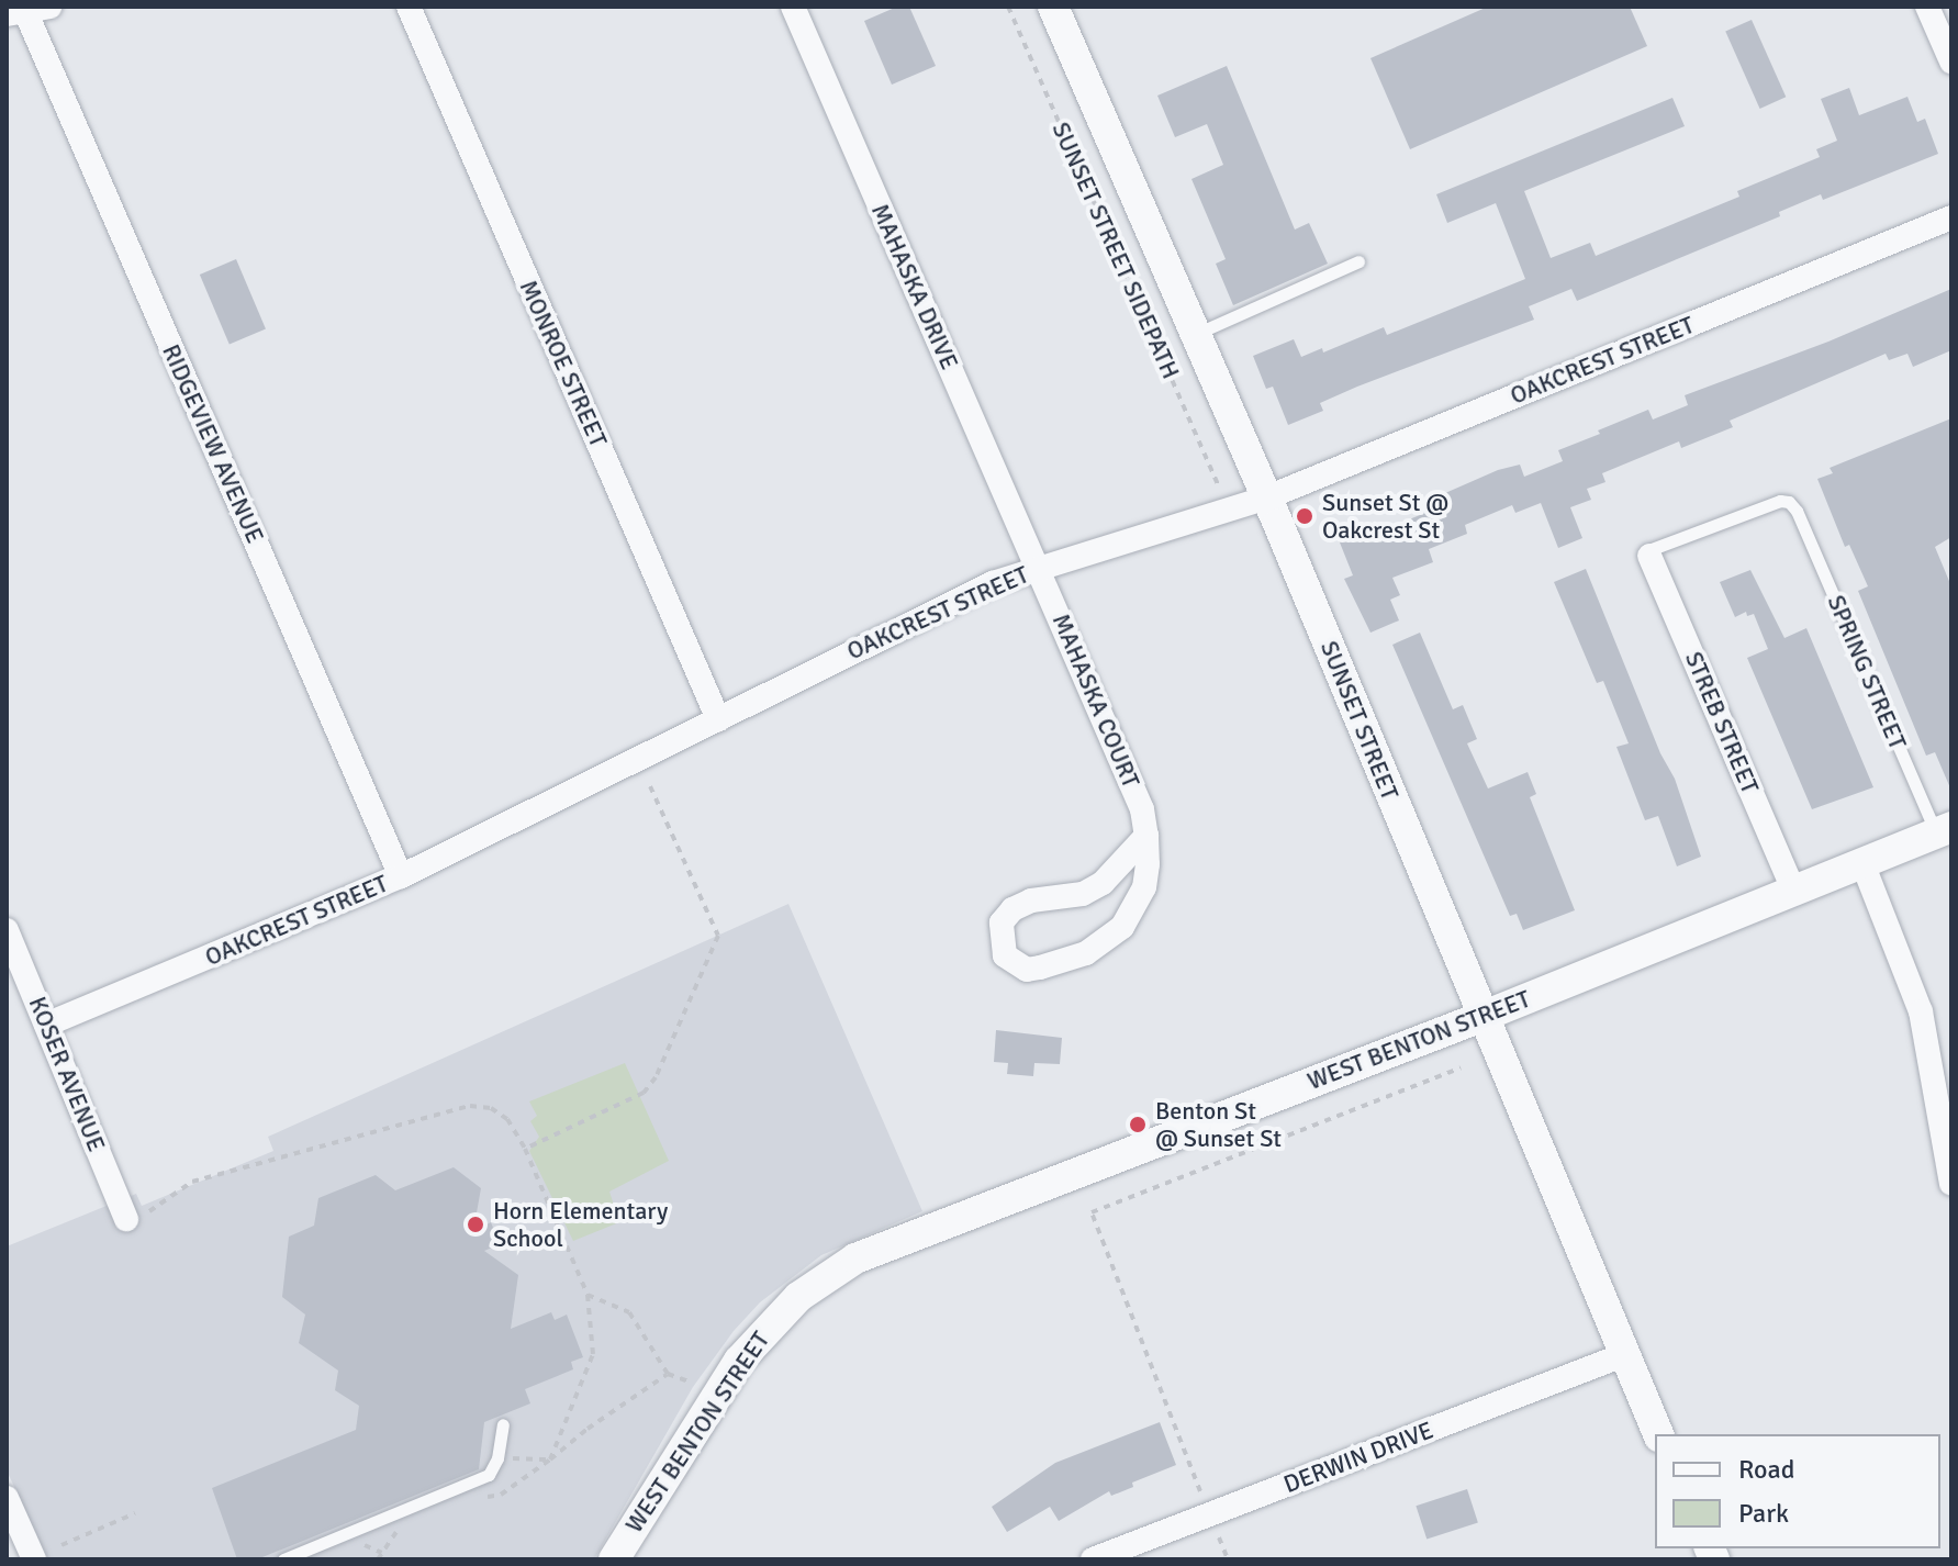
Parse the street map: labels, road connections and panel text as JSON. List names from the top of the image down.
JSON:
{
  "streets": {
    "street": [
      "MAHASKA DRIVE",
      "OAKCREST STREET",
      "MONROE STREET",
      "RIDGEVIEW AVENUE",
      "MAHASKA COURT",
      "SUNSET STREET",
      "STREB STREET",
      "WEST BENTON STREET",
      "KOSER AVENUE",
      "DERWIN DRIVE"
    ],
    "lane": ["SPRING STREET"],
    "path": ["SUNSET STREET SIDEPATH"]
  },
  "crossings": [
    ["MAHASKA DRIVE", "OAKCREST STREET"],
    ["MAHASKA DRIVE", "MAHASKA COURT"],
    ["OAKCREST STREET", "MONROE STREET"],
    ["OAKCREST STREET", "RIDGEVIEW AVENUE"],
    ["OAKCREST STREET", "MAHASKA COURT"],
    ["OAKCREST STREET", "SUNSET STREET"],
    ["OAKCREST STREET", "KOSER AVENUE"],
    ["SPRING STREET", "STREB STREET"],
    ["SPRING STREET", "WEST BENTON STREET"],
    ["SUNSET STREET", "WEST BENTON STREET"],
    ["SUNSET STREET", "DERWIN DRIVE"],
    ["STREB STREET", "WEST BENTON STREET"]
  ],
  "places": ["Sunset St @ Oakcrest St", "Benton St @ Sunset St", "Horn Elementary School"],
  "legend": ["Road", "Park"]
}
